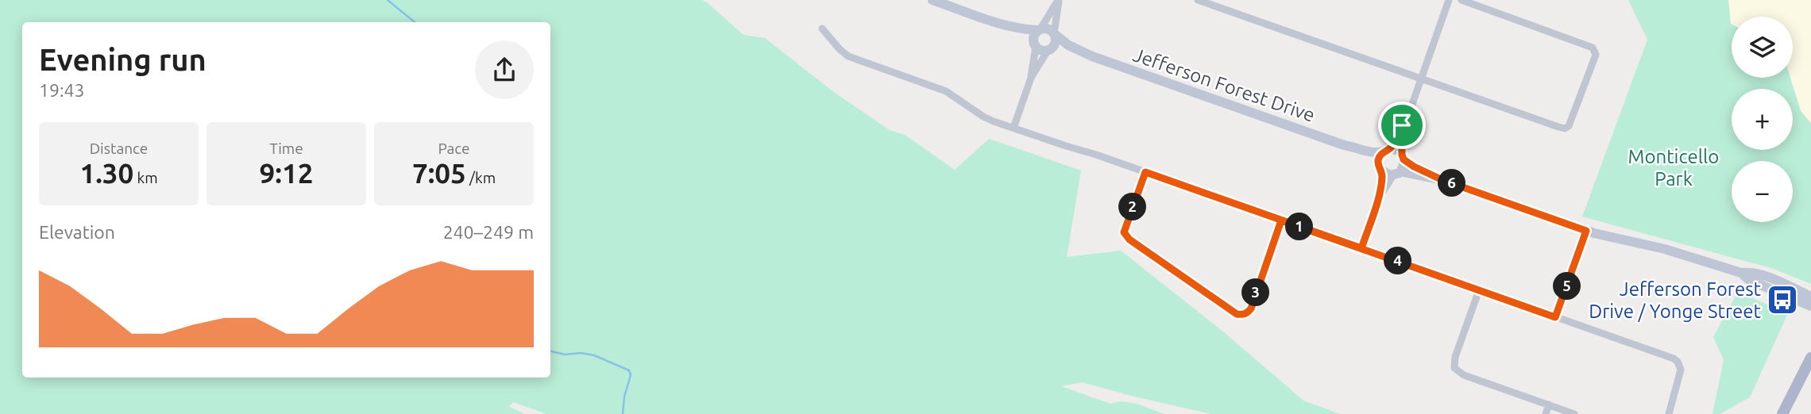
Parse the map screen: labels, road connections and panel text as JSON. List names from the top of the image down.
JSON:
{
  "streets": {
    "street": ["Jefferson Forest Drive"]
  },
  "parks": ["Monticello Park"],
  "places": {
    "bus stop": ["Jefferson Forest Drive / Yonge Street"]
  },
  "page": {
    "map_buttons": ["+", "−"],
    "heading": ["Evening run", "19:43"],
    "stats": [
      ["Distance", "1.30 km"],
      ["Time", "9:12"],
      ["Pace", "7:05 /km"]
    ],
    "pins": [
      "6",
      "2",
      "1",
      "4",
      "5",
      "3"
    ],
    "chart": ["Elevation", "240–249 m"]
  }
}
